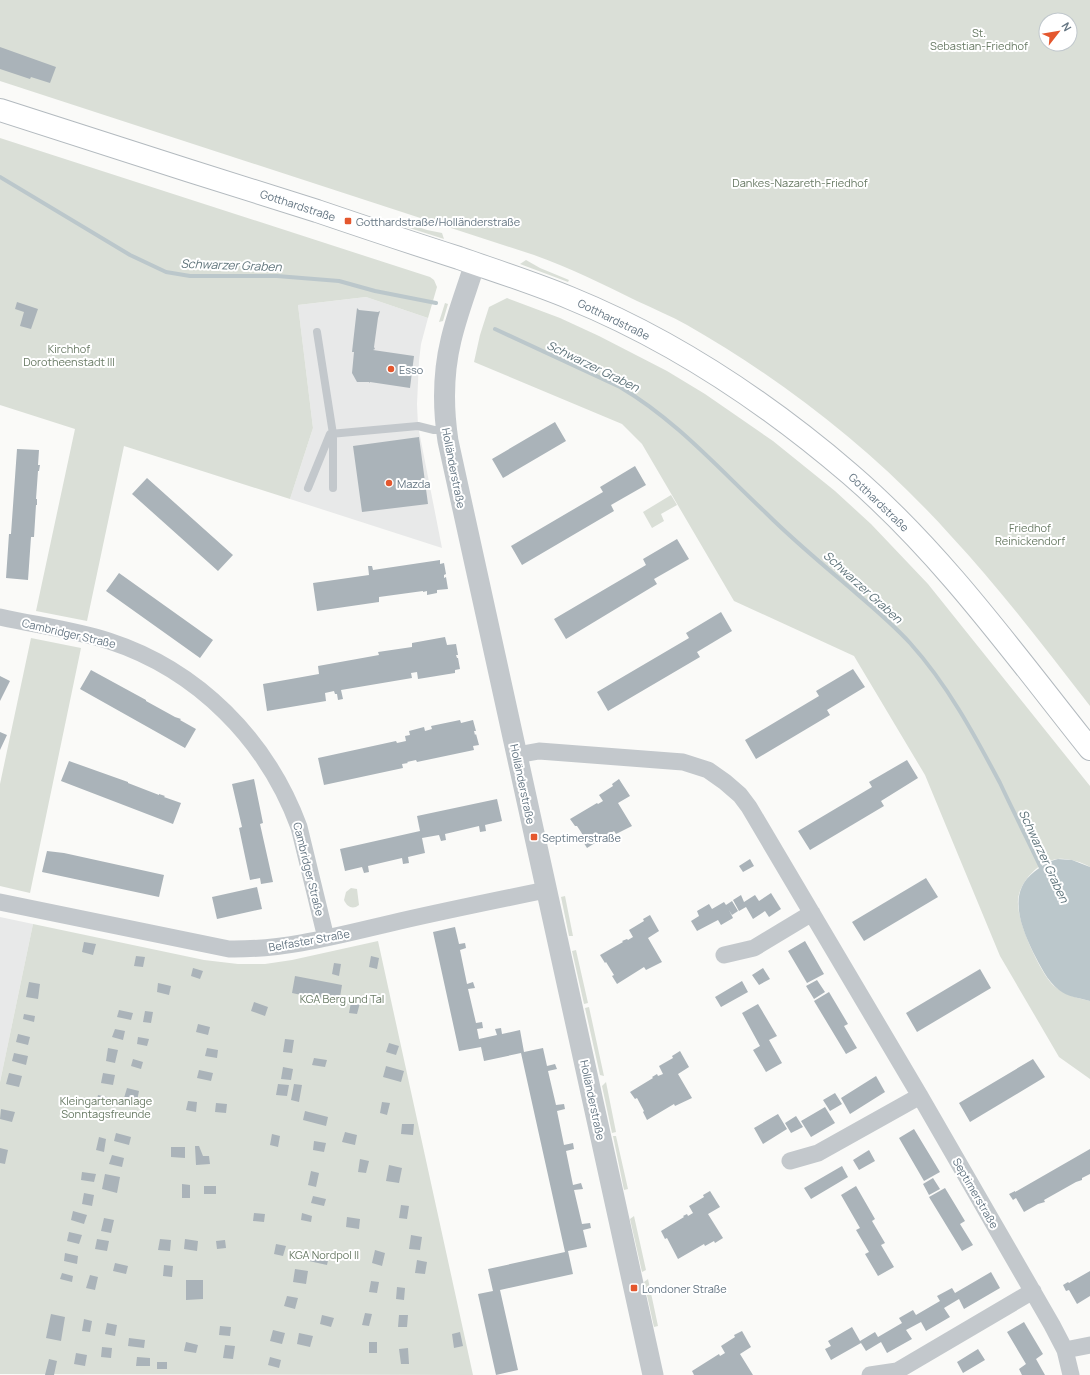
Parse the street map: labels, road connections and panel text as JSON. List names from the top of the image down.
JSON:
{
  "streets": {
    "main road": ["Gotthardstraße"],
    "street": [
      "Holländerstraße",
      "Cambridger Straße",
      "Belfaster Straße",
      "Septimerstraße"
    ]
  },
  "crossings": [
    ["Gotthardstraße", "Holländerstraße"],
    ["Holländerstraße", "Belfaster Straße"],
    ["Holländerstraße", "Septimerstraße"],
    ["Cambridger Straße", "Belfaster Straße"]
  ],
  "water": ["Schwarzer Graben"],
  "parks": [
    "St. Sebastian-Friedhof",
    "Dankes-Nazareth-Friedhof",
    "Kirchhof Dorotheenstadt III",
    "Friedhof Reinickendorf",
    "KGA Berg und Tal",
    "Kleingartenanlage Sonntagsfreunde",
    "KGA Nordpol II"
  ],
  "places": {
    "transit": ["Gotthardstraße/Holländerstraße", "Septimerstraße", "Londoner Straße"],
    "other": ["Esso", "Mazda"]
  },
  "north": "top right"
}
